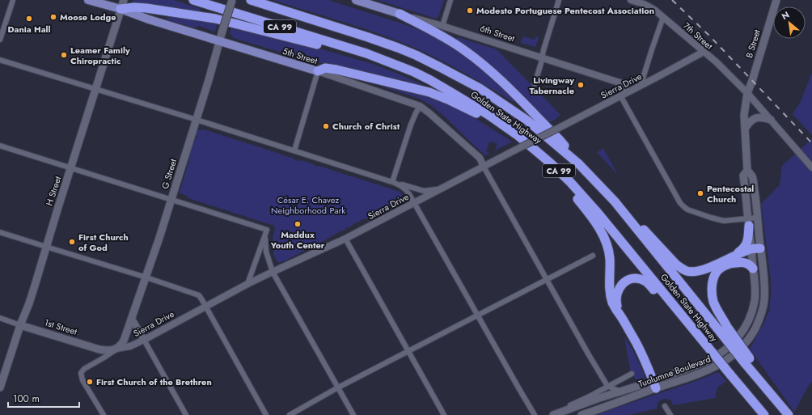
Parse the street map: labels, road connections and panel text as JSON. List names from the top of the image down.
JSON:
{
  "streets": {
    "highway": ["CA 99", "Golden State Highway"],
    "main road": [
      "6th Street",
      "B Street",
      "5th Street",
      "G Street",
      "H Street",
      "1st Street",
      "Tuolumne Boulevard"
    ],
    "street": ["7th Street", "Sierra Drive"]
  },
  "crossings": [
    ["6th Street", "Sierra Drive"],
    ["7th Street", "B Street"],
    ["7th Street", "Sierra Drive"],
    ["7th Street", "Tuolumne Boulevard"],
    ["B Street", "Tuolumne Boulevard"],
    ["5th Street", "Sierra Drive"],
    ["5th Street", "G Street"],
    ["5th Street", "H Street"],
    ["Sierra Drive", "G Street"],
    ["Sierra Drive", "1st Street"],
    ["G Street", "1st Street"],
    ["H Street", "1st Street"]
  ],
  "parks": ["César E. Chavez Neighborhood Park"],
  "places": [
    "Modesto Portuguese Pentecost Association",
    "Moose Lodge",
    "Dania Hall",
    "Leamer Family Chiropractic",
    "Livingway Tabernacle",
    "Church of Christ",
    "Pentecostal Church",
    "Maddux Youth Center",
    "First Church of God",
    "First Church of the Brethren"
  ],
  "scale_bar": "100 m",
  "north": "top left"
}
